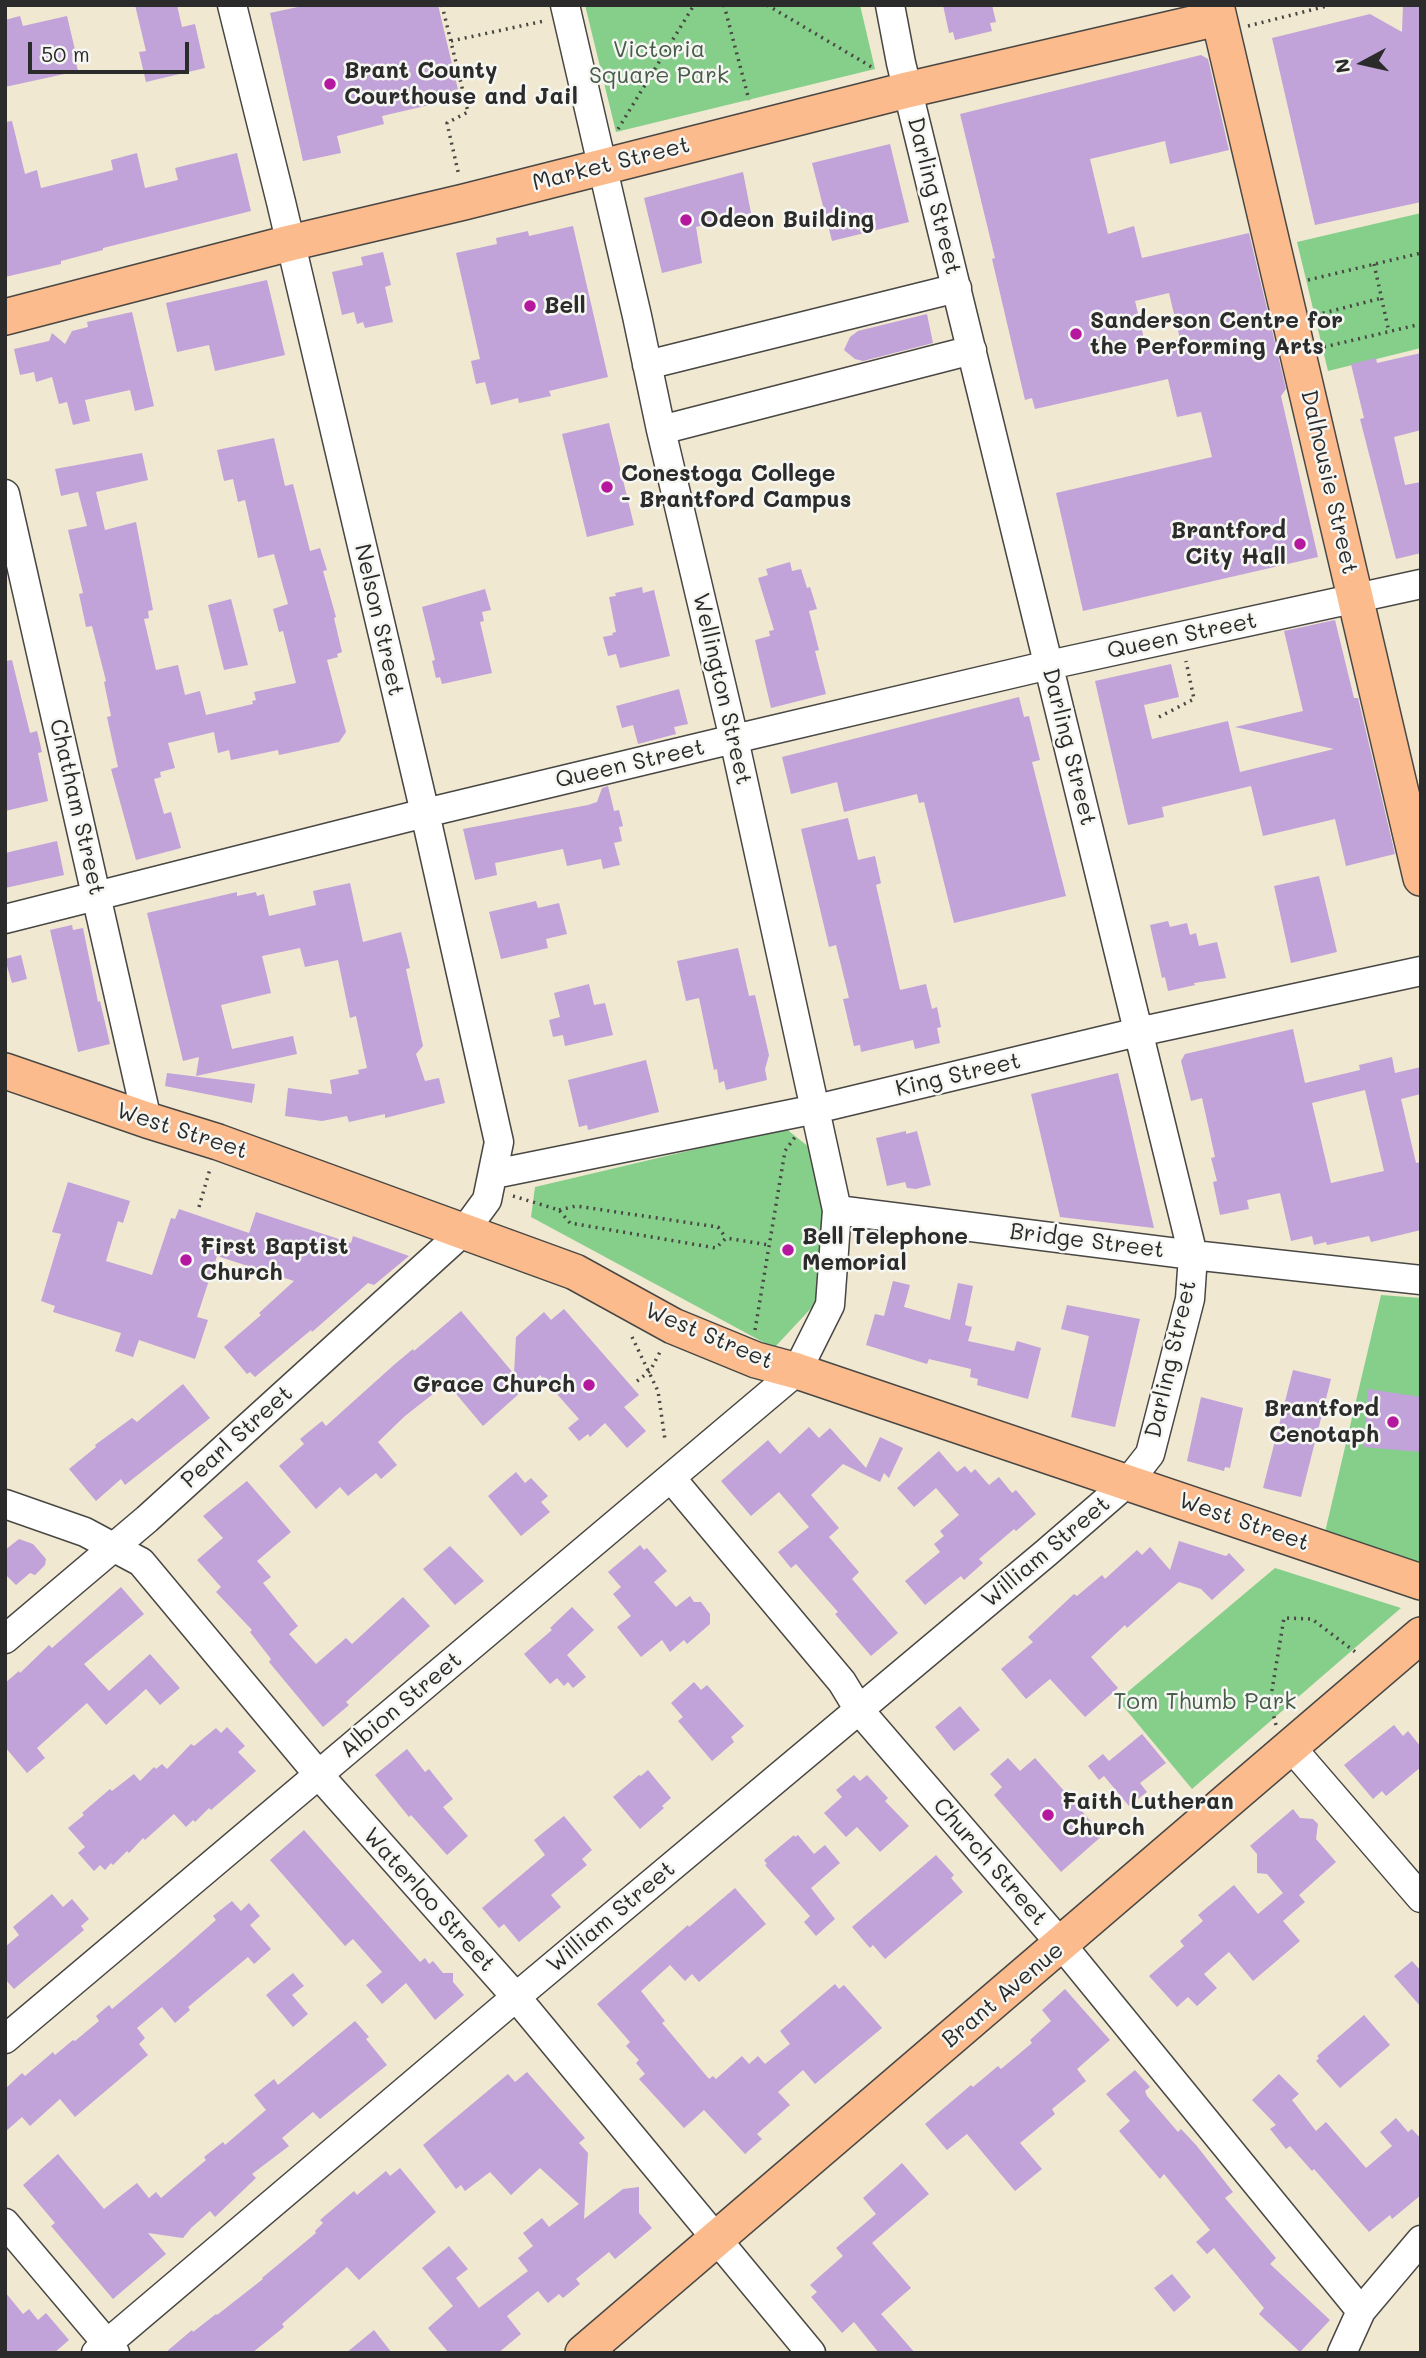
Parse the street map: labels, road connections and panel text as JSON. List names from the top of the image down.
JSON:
{
  "streets": {
    "main road": [
      "Market Street",
      "Dalhousie Street",
      "West Street",
      "Brant Avenue"
    ],
    "street": [
      "Darling Street",
      "Nelson Street",
      "Queen Street",
      "Wellington Street",
      "Chatham Street",
      "King Street",
      "Bridge Street",
      "Pearl Street",
      "William Street",
      "Albion Street",
      "Church Street",
      "Waterloo Street"
    ]
  },
  "crossings": [
    ["Market Street", "Darling Street"],
    ["Market Street", "Dalhousie Street"],
    ["Market Street", "Nelson Street"],
    ["Market Street", "Wellington Street"],
    ["Darling Street", "Queen Street"],
    ["Darling Street", "King Street"],
    ["Darling Street", "West Street"],
    ["Darling Street", "Bridge Street"],
    ["Darling Street", "William Street"],
    ["Dalhousie Street", "Queen Street"],
    ["Nelson Street", "Queen Street"],
    ["Nelson Street", "King Street"],
    ["Nelson Street", "West Street"],
    ["Nelson Street", "Pearl Street"],
    ["Queen Street", "Wellington Street"],
    ["Queen Street", "Chatham Street"],
    ["Wellington Street", "King Street"],
    ["Wellington Street", "West Street"],
    ["Wellington Street", "Bridge Street"],
    ["Wellington Street", "Albion Street"],
    ["Chatham Street", "West Street"],
    ["West Street", "Pearl Street"],
    ["West Street", "William Street"],
    ["West Street", "Albion Street"],
    ["Pearl Street", "Waterloo Street"],
    ["William Street", "Church Street"],
    ["William Street", "Waterloo Street"],
    ["Albion Street", "Church Street"],
    ["Albion Street", "Waterloo Street"],
    ["Church Street", "Brant Avenue"],
    ["Waterloo Street", "Brant Avenue"]
  ],
  "parks": ["Victoria Square Park", "Tom Thumb Park"],
  "places": [
    "Brant County Courthouse and Jail",
    "Odeon Building",
    "Bell",
    "Sanderson Centre for the Performing Arts",
    "Conestoga College - Brantford Campus",
    "Brantford City Hall",
    "Bell Telephone Memorial",
    "First Baptist Church",
    "Grace Church",
    "Brantford Cenotaph",
    "Faith Lutheran Church"
  ],
  "scale_bar": "50 m",
  "north": "left"
}
